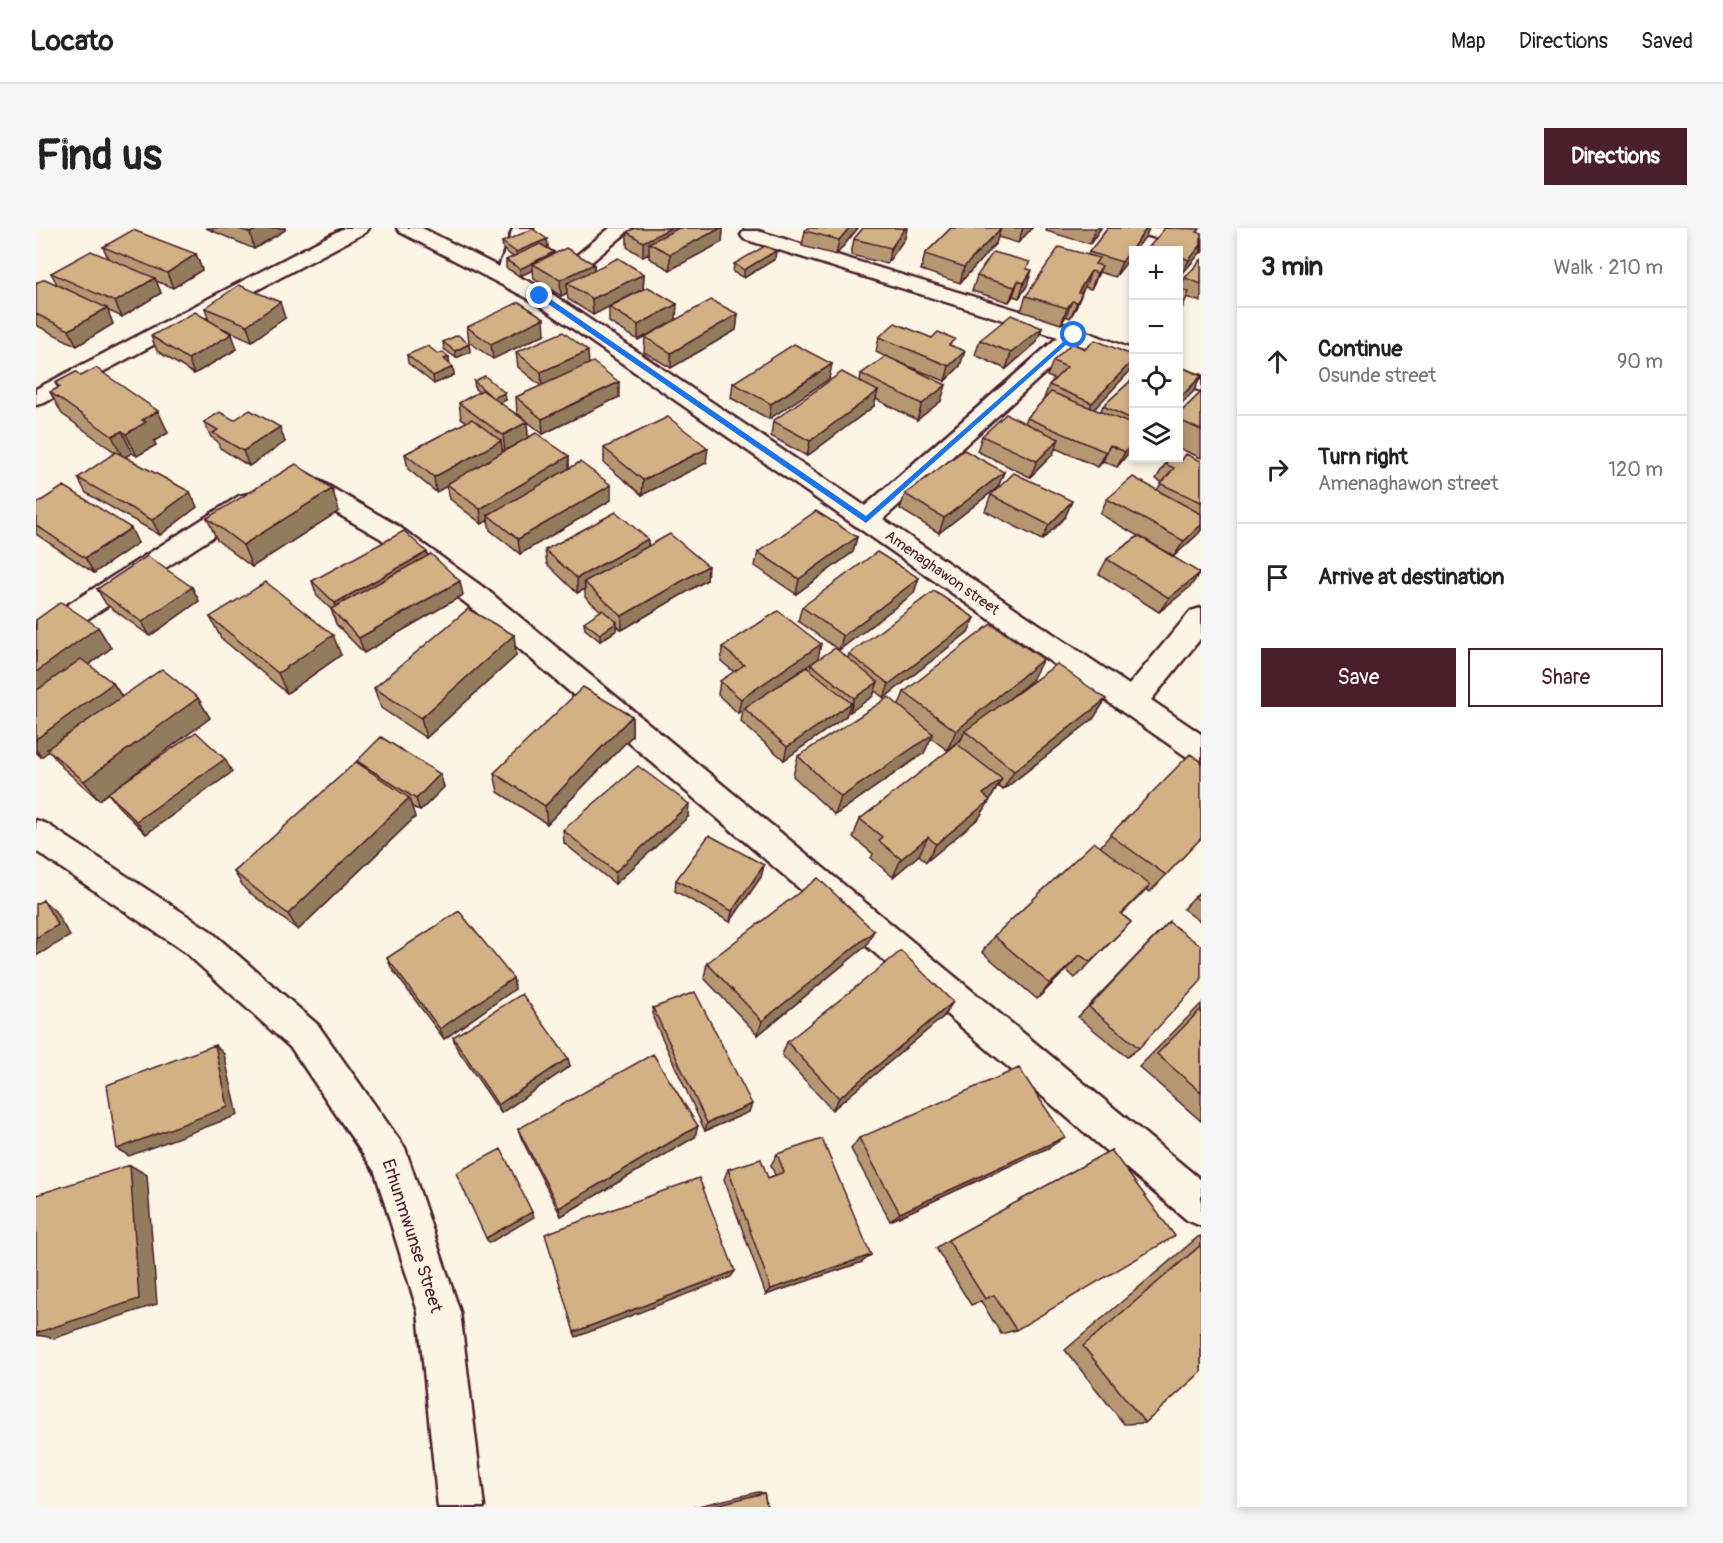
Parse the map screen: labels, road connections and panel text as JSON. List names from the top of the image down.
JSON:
{
  "streets": {
    "street": ["Amenaghawon street", "Erhunmwunse Street"]
  },
  "page": {
    "header": "Locato",
    "nav": ["Map", "Directions", "Saved"],
    "buttons": [
      "Directions",
      ["Save", "Share"]
    ],
    "title": "Find us",
    "heading": ["3 min", "Walk · 210 m"],
    "map_buttons": ["+", "−"],
    "list": [
      ["Continue", "Osunde street", "90 m"],
      ["Turn right", "Amenaghawon street", "120 m"],
      "Arrive at destination"
    ]
  }
}
